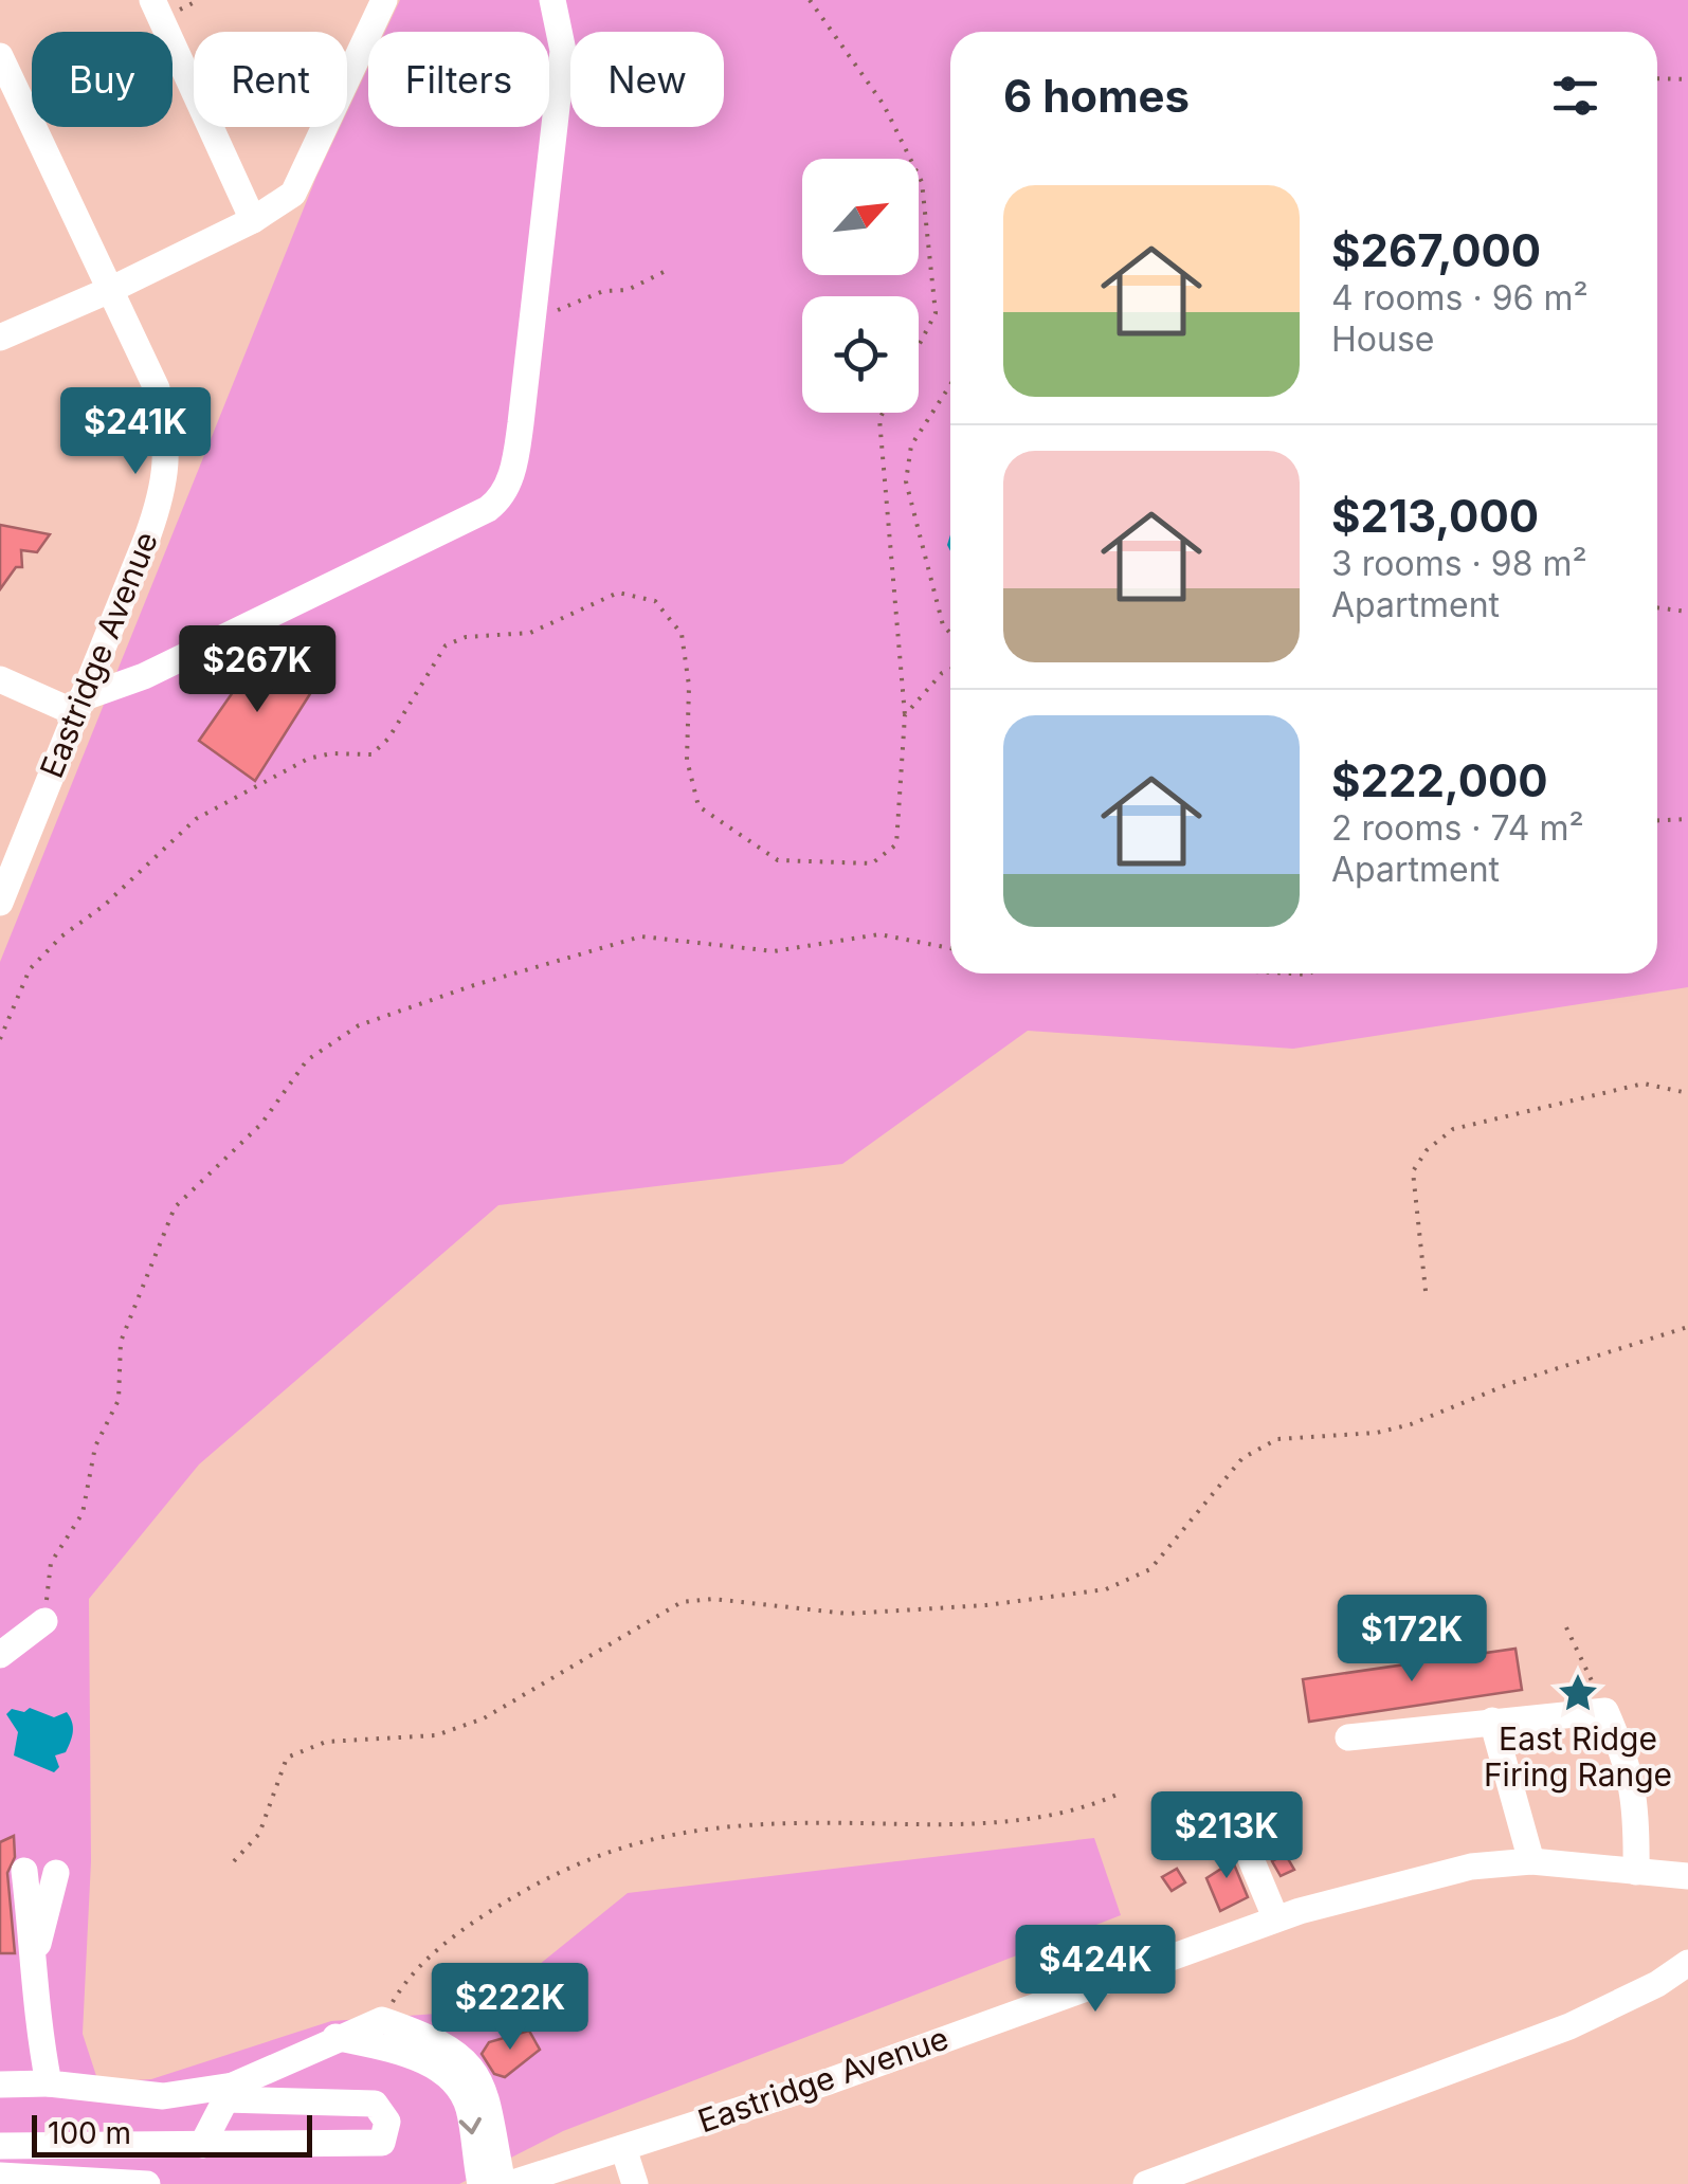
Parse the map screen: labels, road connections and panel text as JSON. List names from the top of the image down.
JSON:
{
  "streets": {
    "street": ["Eastridge Avenue"]
  },
  "places": {
    "place": ["East Ridge Firing Range"]
  },
  "scale_bar": "100 m",
  "north": "top right",
  "page": {
    "chip": [
      "Buy",
      "Rent",
      "Filters",
      "New"
    ],
    "heading": "6 homes",
    "list": [
      {
        "name": "$267,000",
        "note": "4 rooms · 96 m² · House"
      },
      {
        "name": "$213,000",
        "note": "3 rooms · 98 m² · Apartment"
      },
      {
        "name": "$222,000",
        "note": "2 rooms · 74 m² · Apartment"
      }
    ],
    "price": [
      "$241K",
      "$267K",
      "$172K",
      "$213K",
      "$424K",
      "$222K"
    ],
    "scale": "100 m"
  }
}
